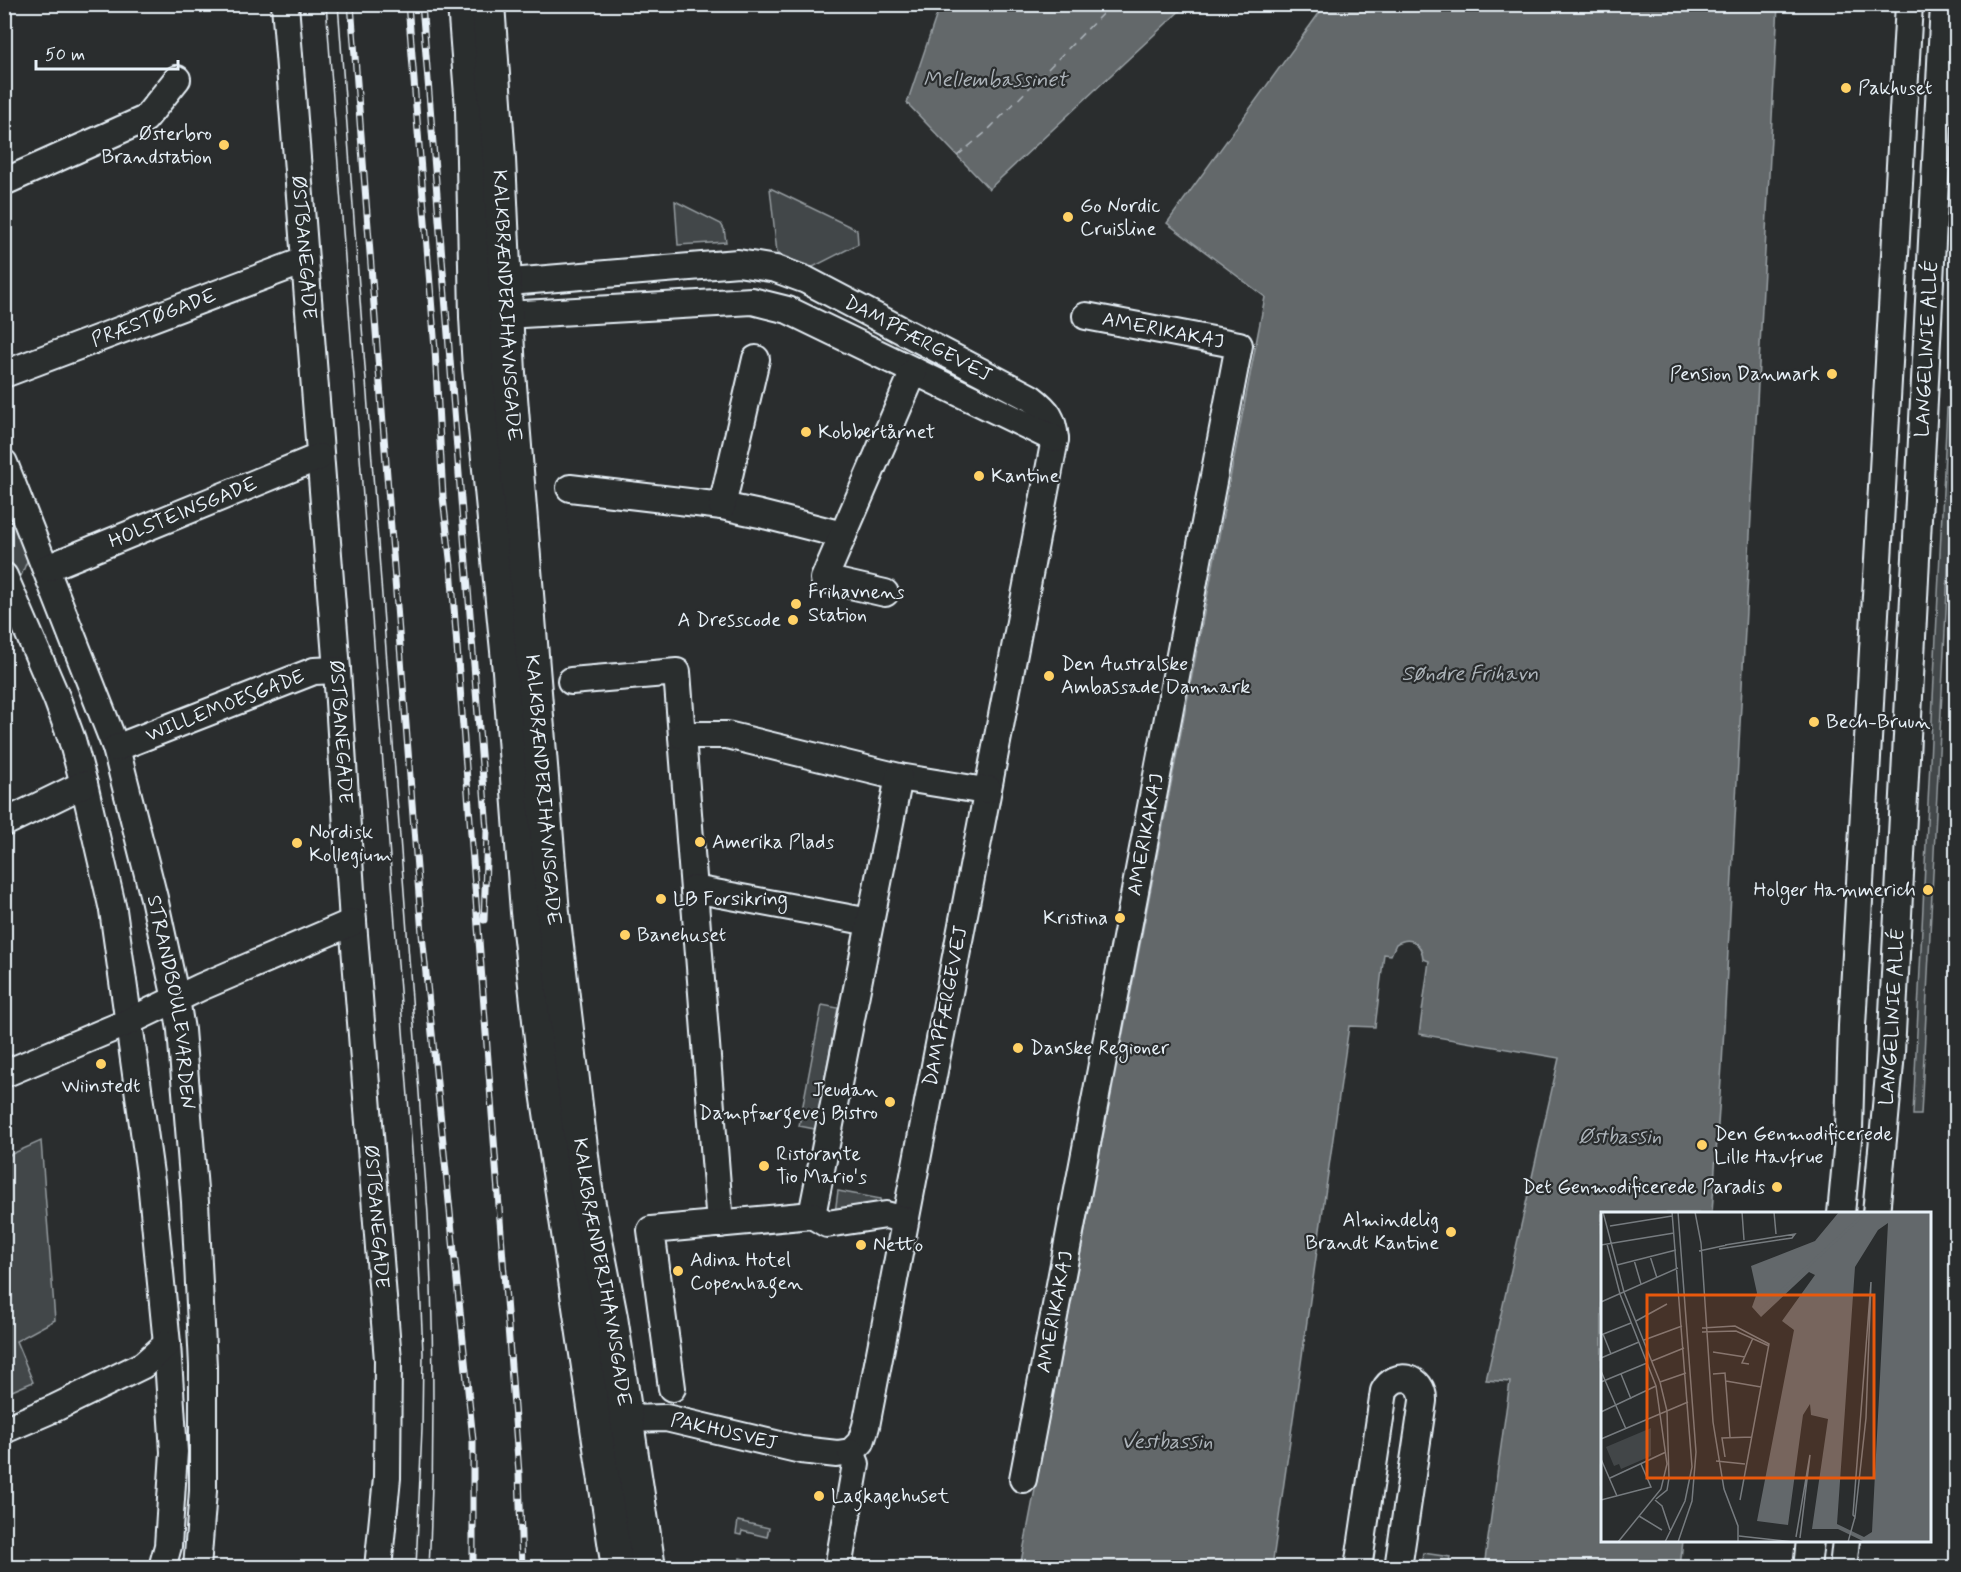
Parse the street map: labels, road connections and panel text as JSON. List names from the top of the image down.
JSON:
{
  "streets": {
    "main road": ["KALKBRÆNDERIHAVNSGADE"],
    "street": [
      "ØSTBANEGADE",
      "PRÆSTØGADE",
      "AMERIKAKAJ",
      "DAMPFÆRGEVEJ",
      "LANGELINIE ALLÉ",
      "HOLSTEINSGADE",
      "WILLEMOESGADE",
      "STRANDBOULEVARDEN",
      "PAKHUSVEJ"
    ]
  },
  "crossings": [
    ["ØSTBANEGADE", "PRÆSTØGADE"],
    ["ØSTBANEGADE", "HOLSTEINSGADE"],
    ["ØSTBANEGADE", "WILLEMOESGADE"],
    ["KALKBRÆNDERIHAVNSGADE", "DAMPFÆRGEVEJ"],
    ["KALKBRÆNDERIHAVNSGADE", "PAKHUSVEJ"],
    ["DAMPFÆRGEVEJ", "PAKHUSVEJ"],
    ["HOLSTEINSGADE", "STRANDBOULEVARDEN"],
    ["WILLEMOESGADE", "STRANDBOULEVARDEN"]
  ],
  "water": [
    "Mellembassinet",
    "Søndre Frihavn",
    "Østbassin",
    "Vestbassin"
  ],
  "places": [
    "Pakhuset",
    "Østerbro Brandstation",
    "Go Nordic Cruisline",
    "Pension Danmark",
    "Kobbertårnet",
    "Kantine",
    "Frihavnens Station",
    "A Dresscode",
    "Den Australske Ambassade Danmark",
    "Bech-Bruun",
    "Amerika Plads",
    "Nordisk Kollegium",
    "Holger Hammerich",
    "LB Forsikring",
    "Kristina",
    "Banehuset",
    "Danske Regioner",
    "Wiinstedt",
    "Jeudan Dampfærgevej Bistro",
    "Den Genmodificerede Lille Havfrue",
    "Ristorante Tio Mario's",
    "Det Genmodificerede Paradis",
    "Almindelig Brandt Kantine",
    "Netto",
    "Adina Hotel Copenhagen",
    "Lagkagehuset"
  ],
  "scale_bar": "50 m"
}
